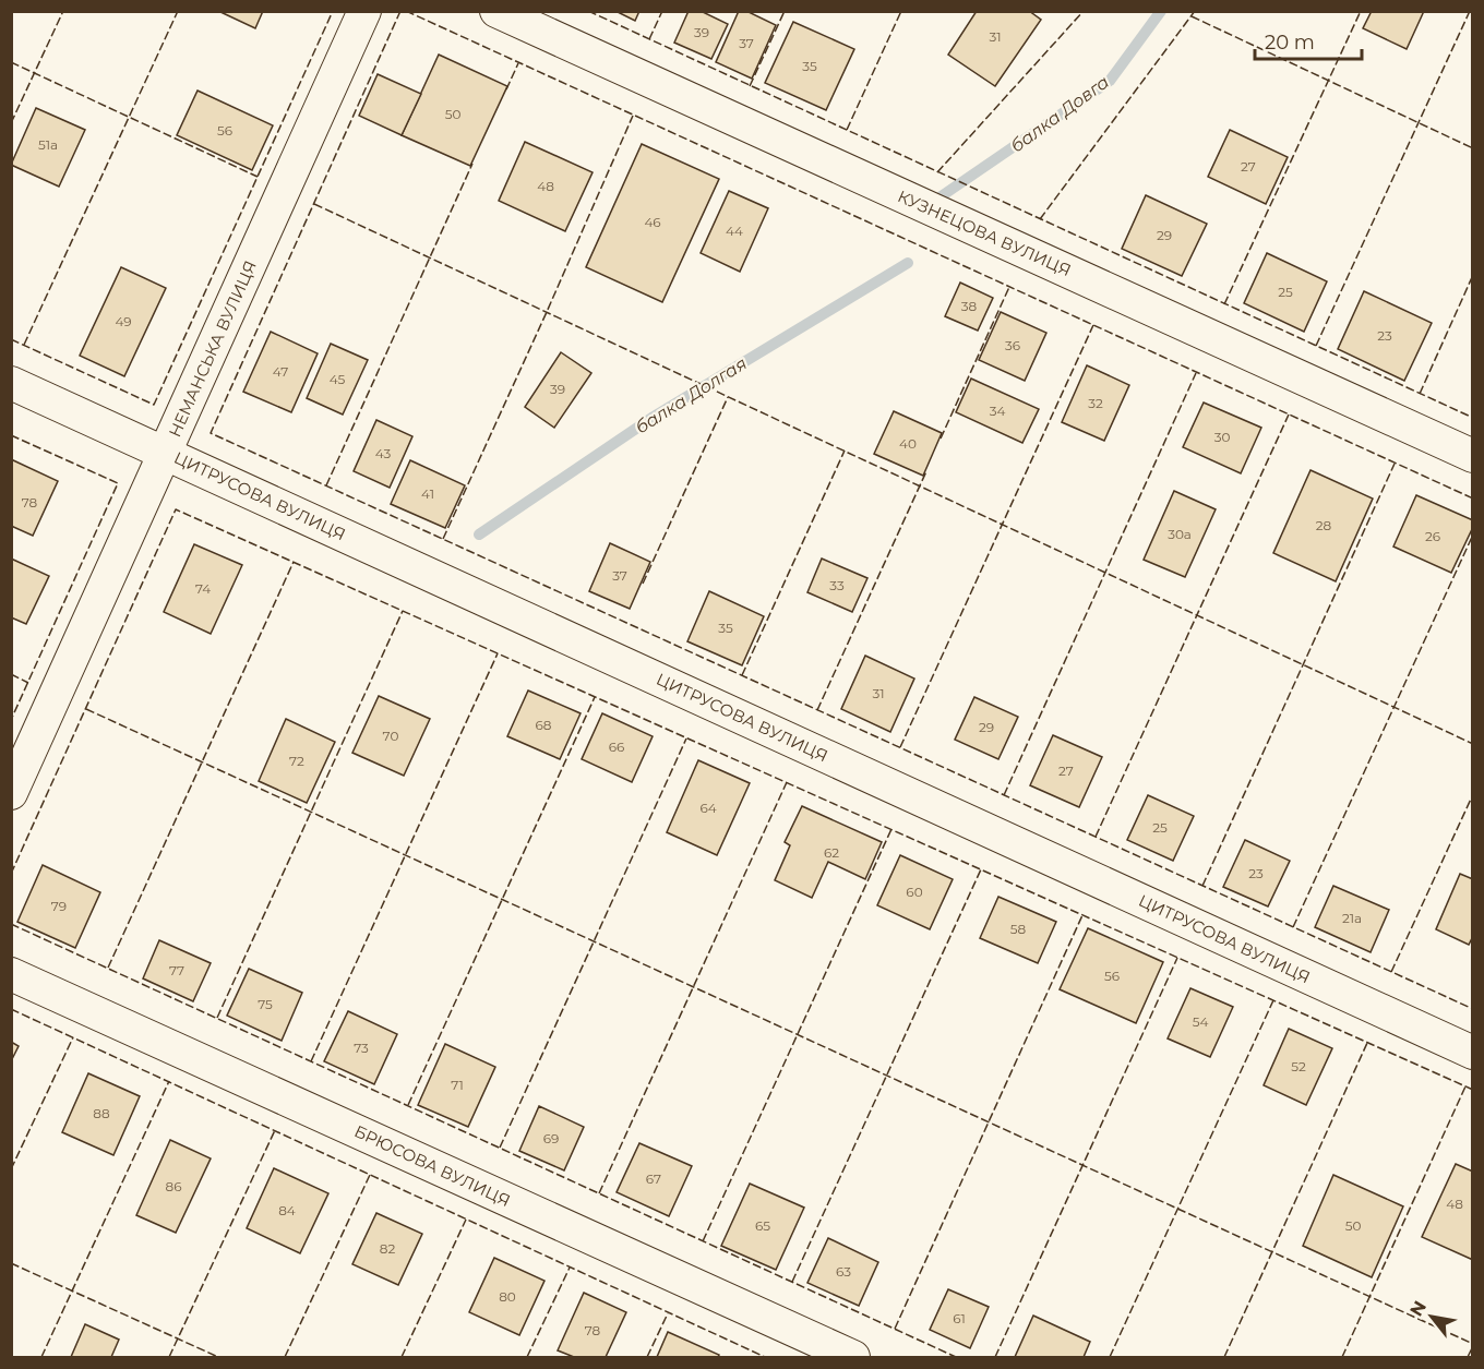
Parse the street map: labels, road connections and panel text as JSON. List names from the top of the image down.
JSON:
{
  "streets": {
    "street": [
      "КУЗНЕЦОВА ВУЛИЦЯ",
      "НЕМАНСЬКА ВУЛИЦЯ",
      "ЦИТРУСОВА ВУЛИЦЯ",
      "БРЮСОВА ВУЛИЦЯ"
    ]
  },
  "crossings": [
    ["НЕМАНСЬКА ВУЛИЦЯ", "ЦИТРУСОВА ВУЛИЦЯ"]
  ],
  "water": ["балка Довга", "балка Долгая"],
  "house_numbers": [
    "39",
    "31",
    "37",
    "35",
    "50",
    "56",
    "51а",
    "27",
    "48",
    "46",
    "44",
    "29",
    "25",
    "38",
    "49",
    "23",
    "36",
    "47",
    "45",
    "39",
    "32",
    "34",
    "30",
    "40",
    "43",
    "41",
    "78",
    "28",
    "30а",
    "26",
    "37",
    "33",
    "74",
    "35",
    "31",
    "68",
    "29",
    "70",
    "66",
    "72",
    "27",
    "64",
    "25",
    "62",
    "23",
    "60",
    "79",
    "21а",
    "58",
    "77",
    "56",
    "75",
    "54",
    "73",
    "52",
    "71",
    "88",
    "69",
    "67",
    "86",
    "48",
    "84",
    "65",
    "50",
    "82",
    "63",
    "80",
    "61",
    "78"
  ],
  "scale_bar": "20 m",
  "north": "top left"
}
